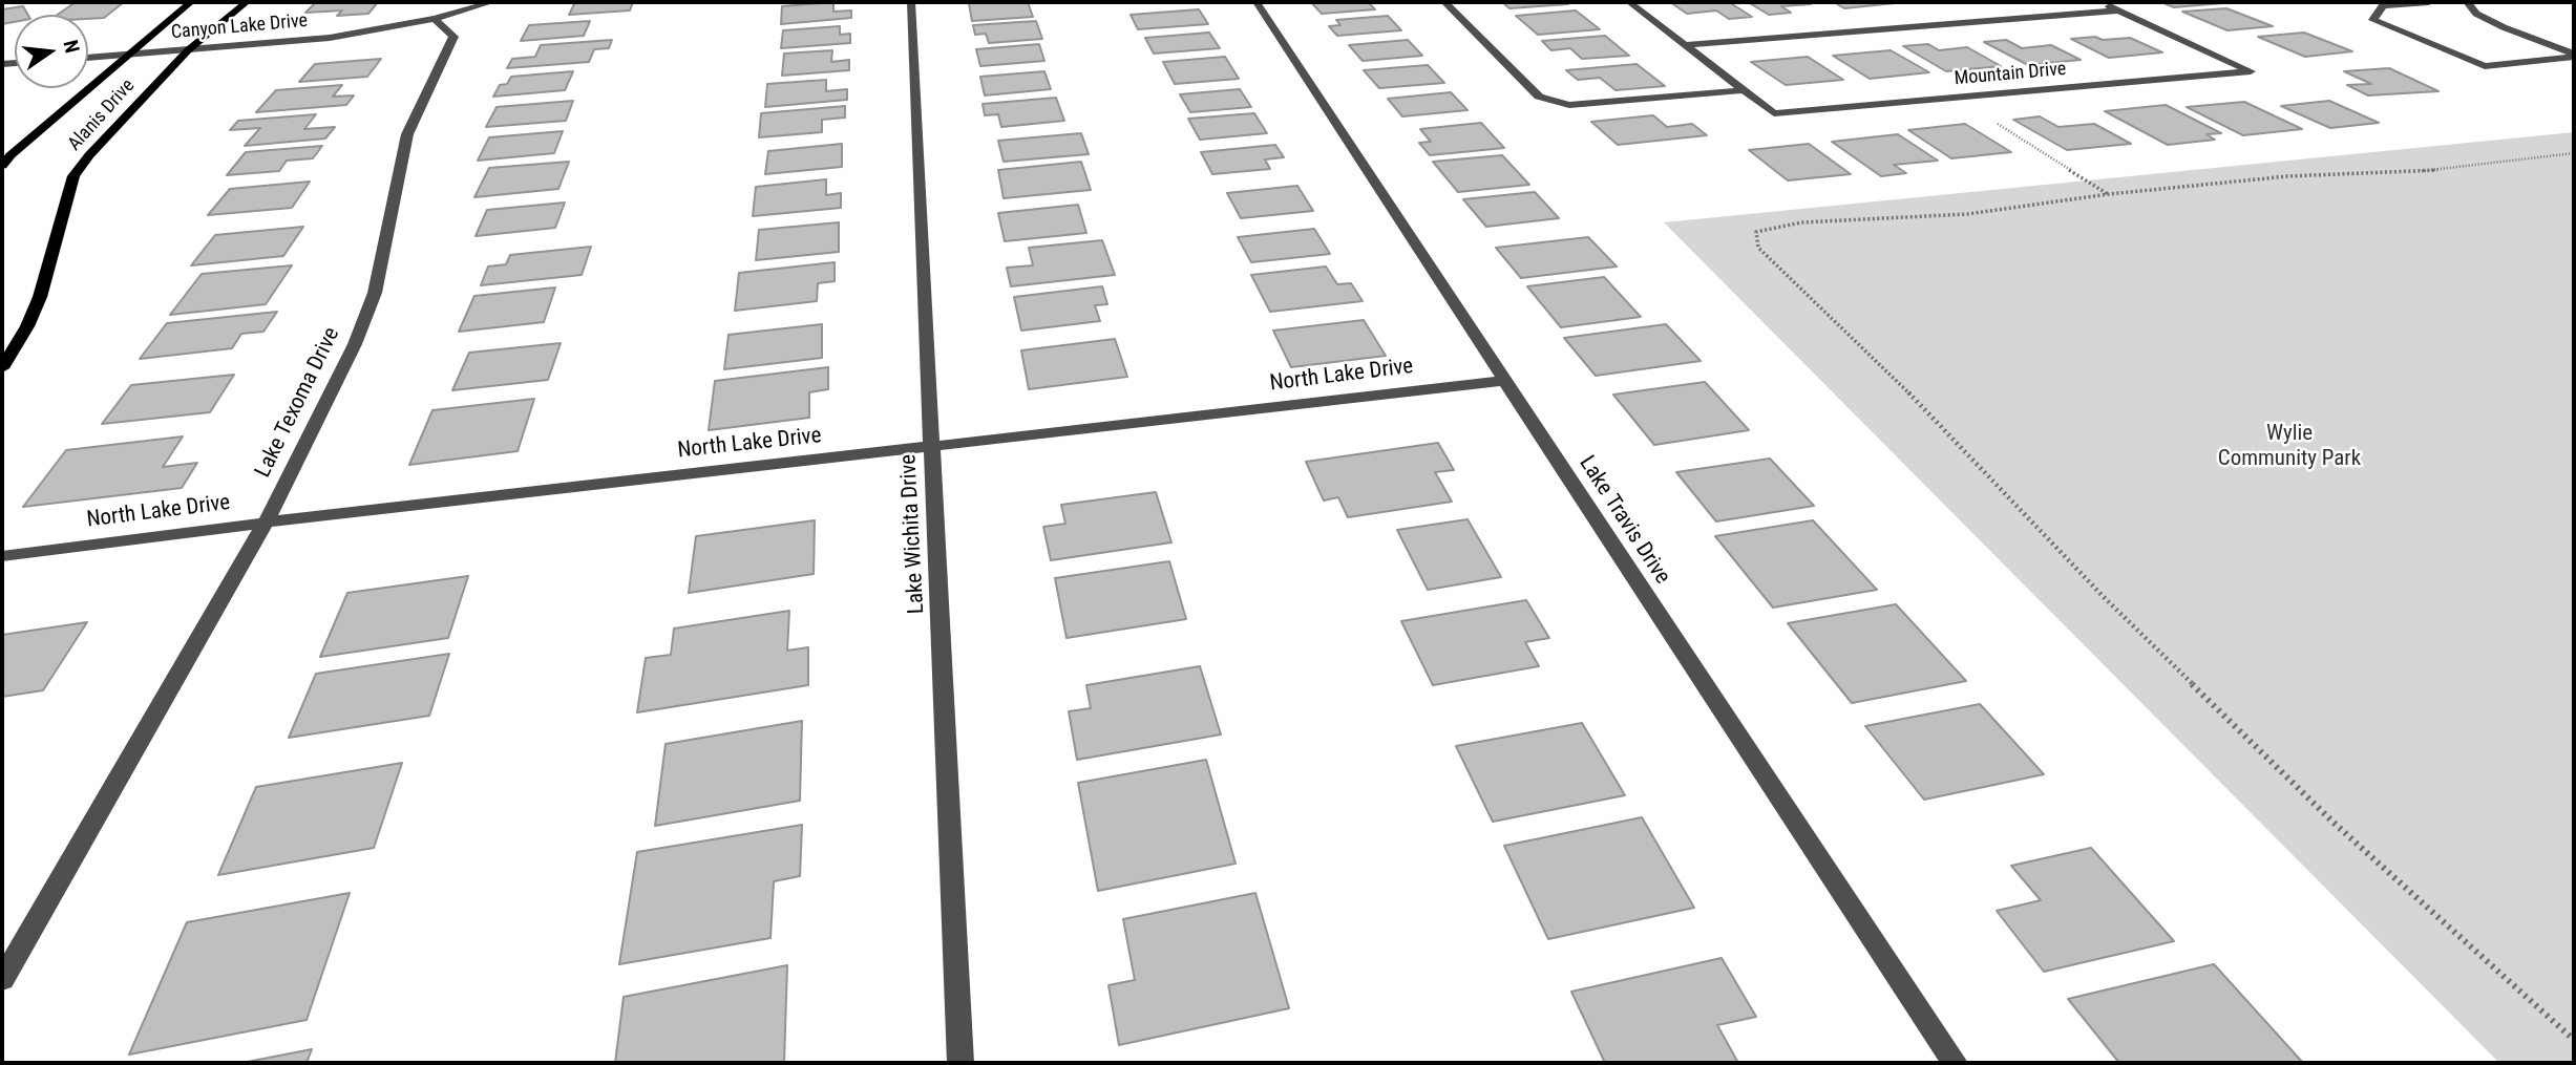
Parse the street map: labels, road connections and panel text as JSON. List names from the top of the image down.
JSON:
{
  "streets": {
    "main road": ["Alanis Drive"],
    "street": [
      "Canyon Lake Drive",
      "Mountain Drive",
      "North Lake Drive",
      "Lake Texoma Drive",
      "Lake Travis Drive",
      "Lake Wichita Drive"
    ]
  },
  "crossings": [
    ["Canyon Lake Drive", "Alanis Drive"],
    ["Canyon Lake Drive", "Lake Texoma Drive"],
    ["North Lake Drive", "Lake Texoma Drive"],
    ["North Lake Drive", "Lake Travis Drive"],
    ["North Lake Drive", "Lake Wichita Drive"]
  ],
  "parks": ["Wylie Community Park"],
  "north": "right"
}
